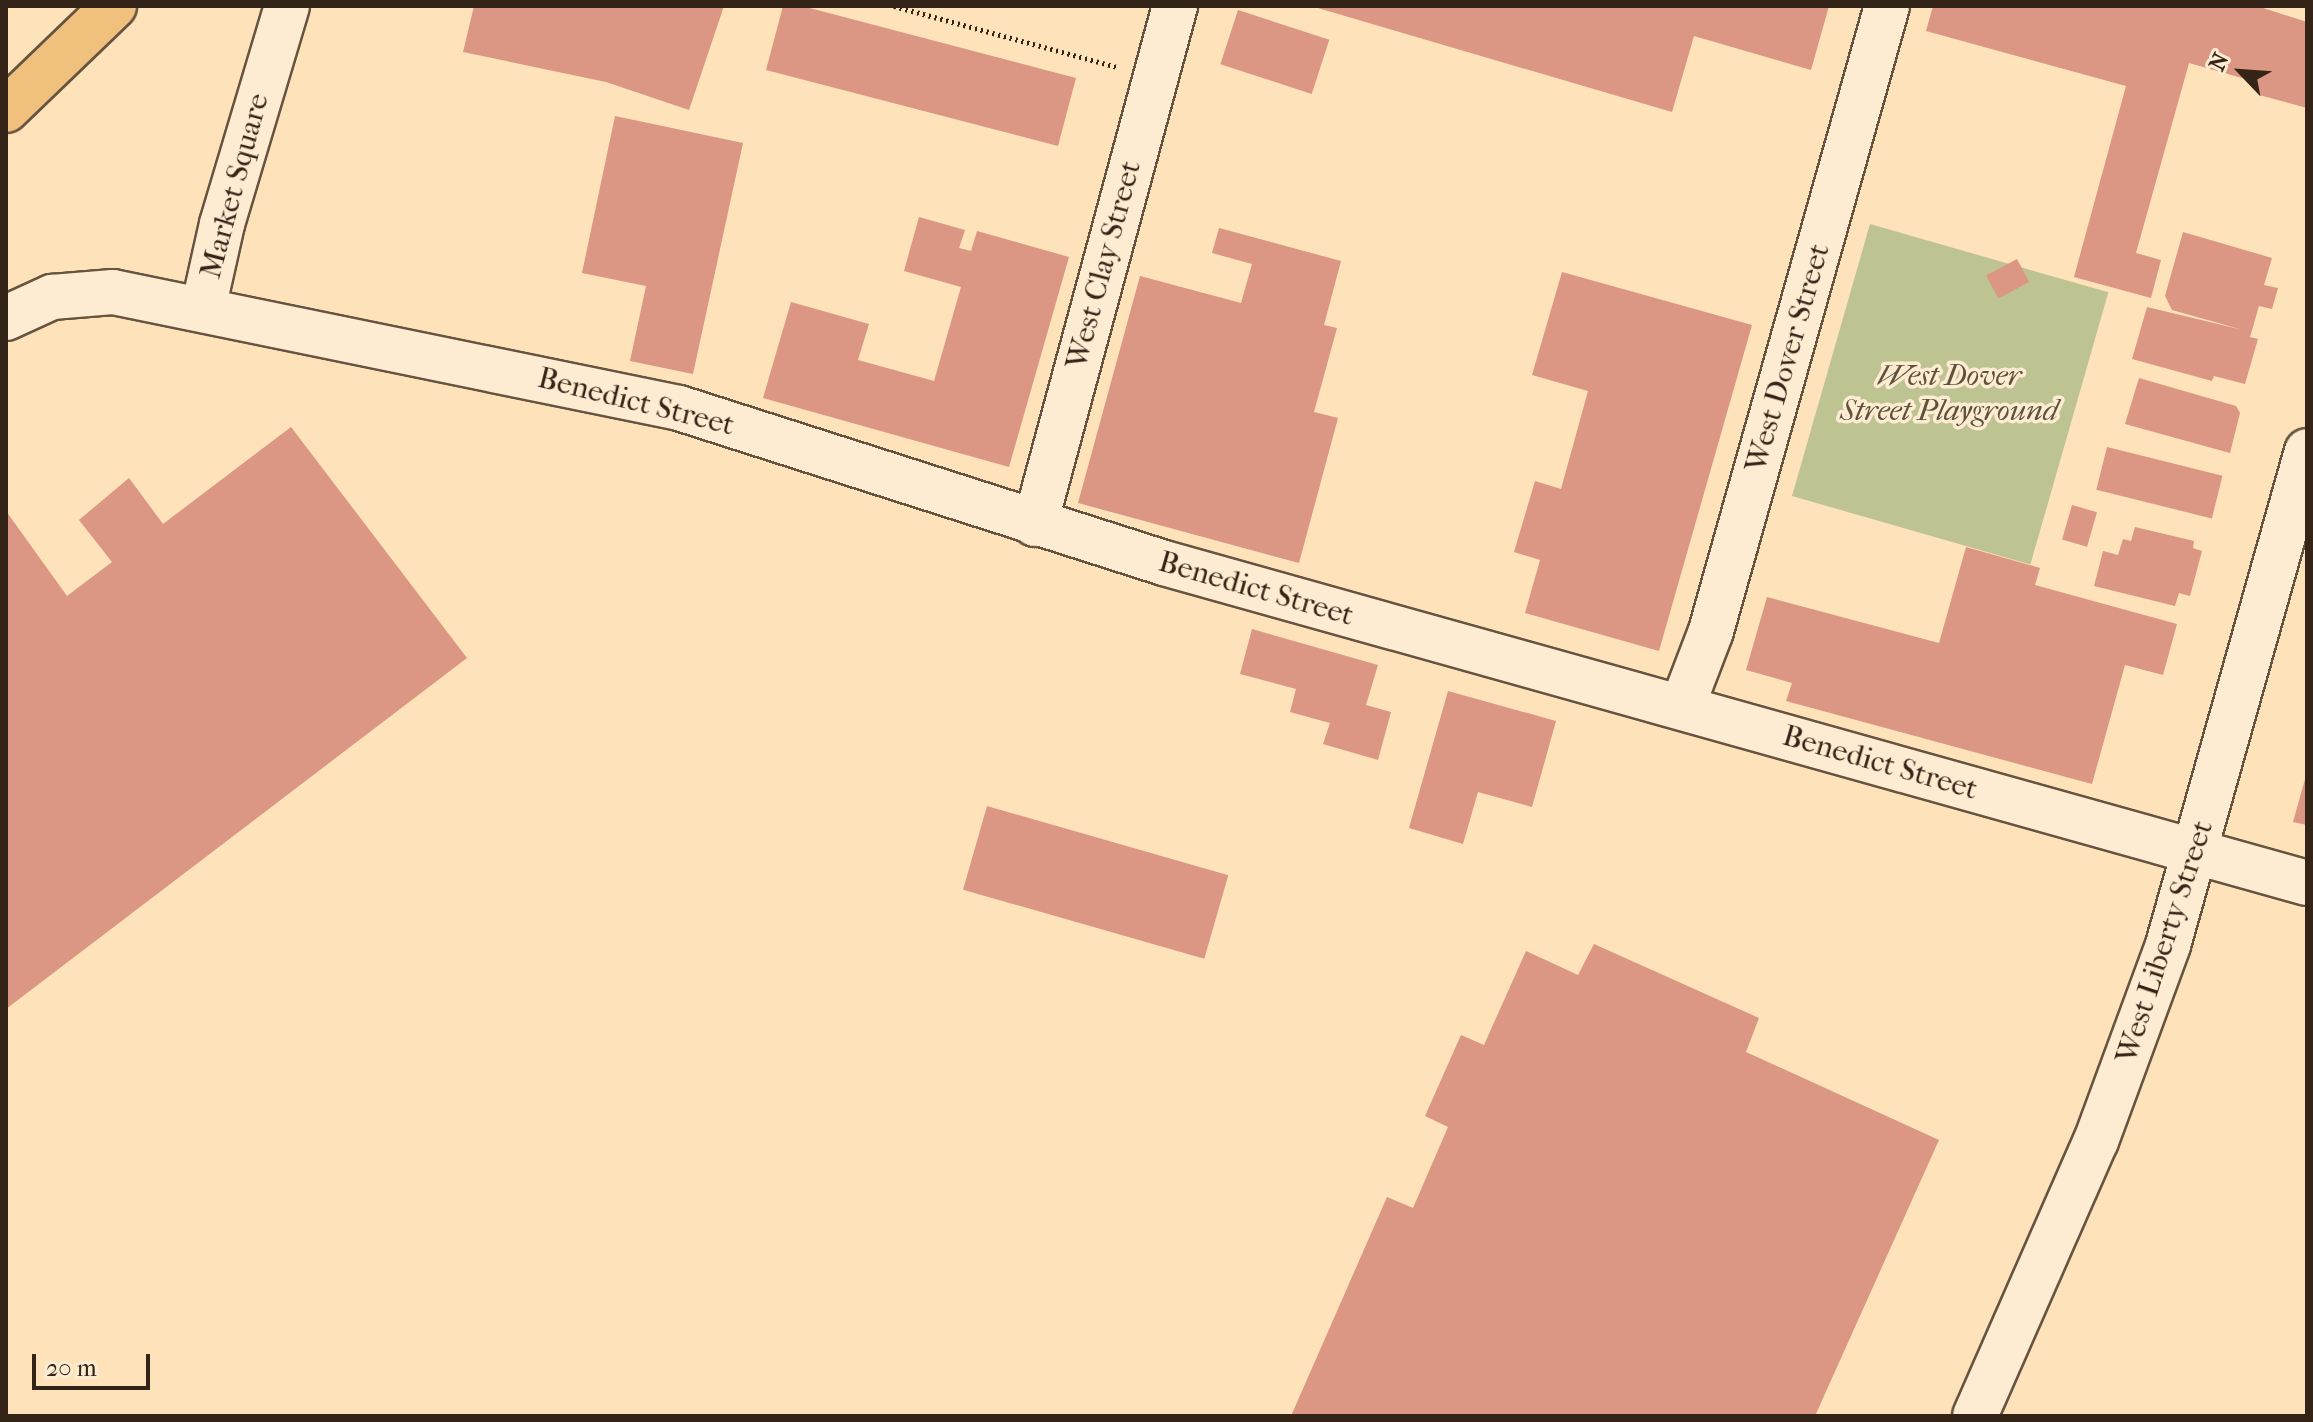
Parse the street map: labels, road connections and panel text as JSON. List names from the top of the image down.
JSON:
{
  "streets": {
    "street": [
      "Market Square",
      "West Clay Street",
      "West Dover Street",
      "Benedict Street",
      "West Liberty Street"
    ]
  },
  "crossings": [
    ["Market Square", "Benedict Street"],
    ["West Clay Street", "Benedict Street"],
    ["West Dover Street", "Benedict Street"],
    ["Benedict Street", "West Liberty Street"]
  ],
  "parks": ["West Dover Street Playground"],
  "scale_bar": "20 m",
  "north": "top left"
}
